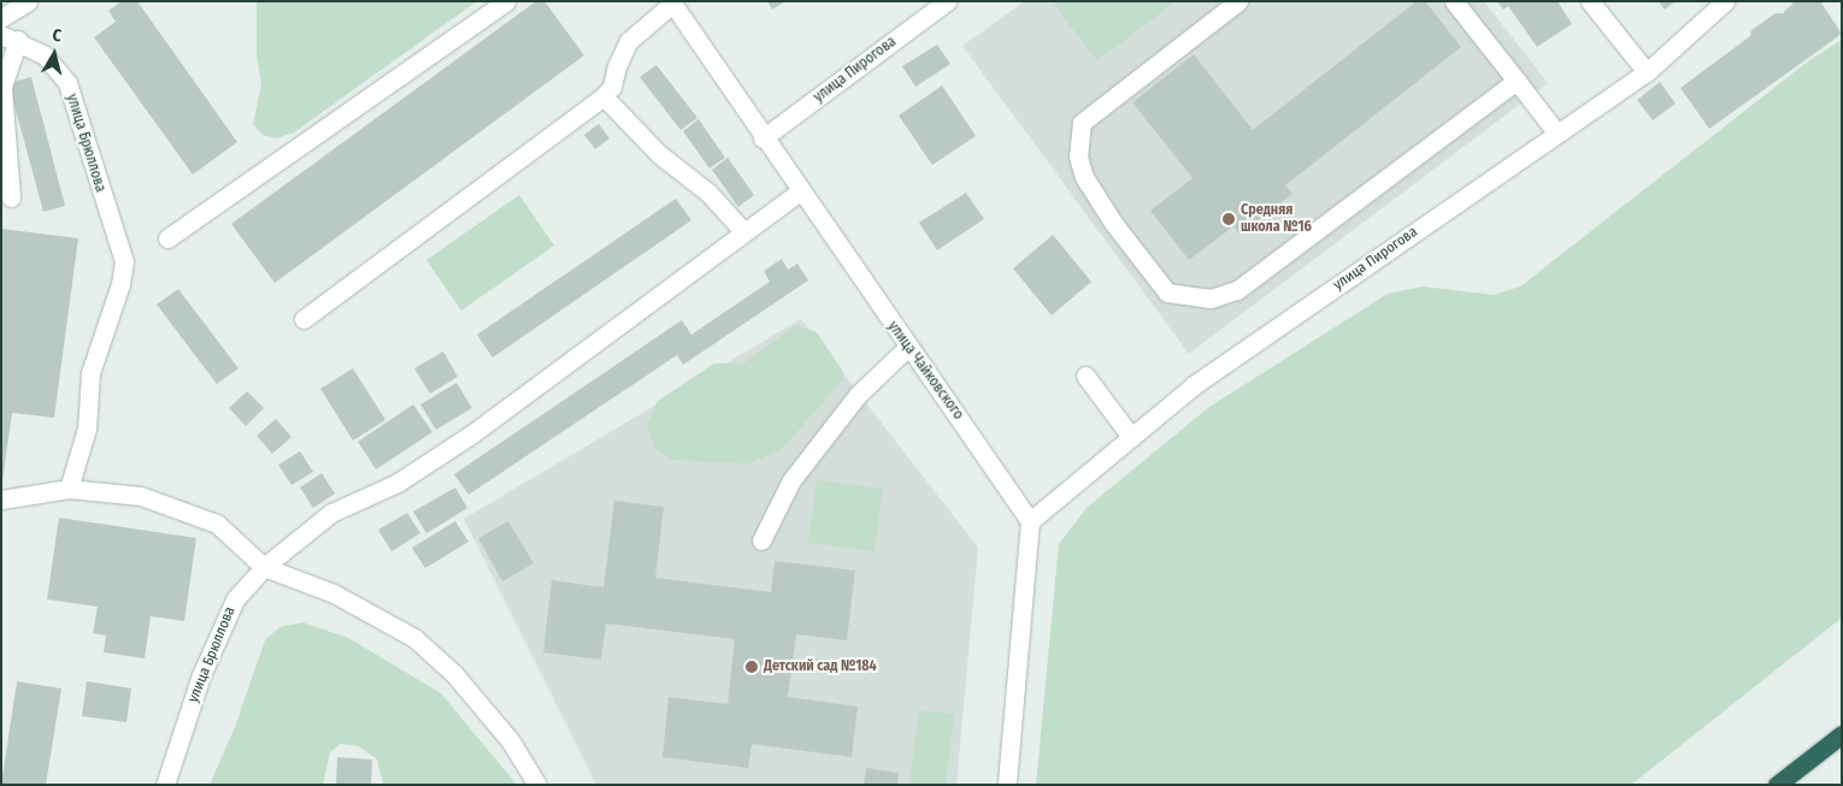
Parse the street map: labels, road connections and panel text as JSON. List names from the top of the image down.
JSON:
{
  "streets": {
    "street": ["улица Пирогова", "улица Брюллова", "улица Чайковского"]
  },
  "crossings": [
    ["улица Пирогова", "улица Чайковского"],
    ["улица Брюллова", "улица Чайковского"]
  ],
  "places": ["Средняя школа №16", "Детский сад №184"],
  "north": "top"
}
